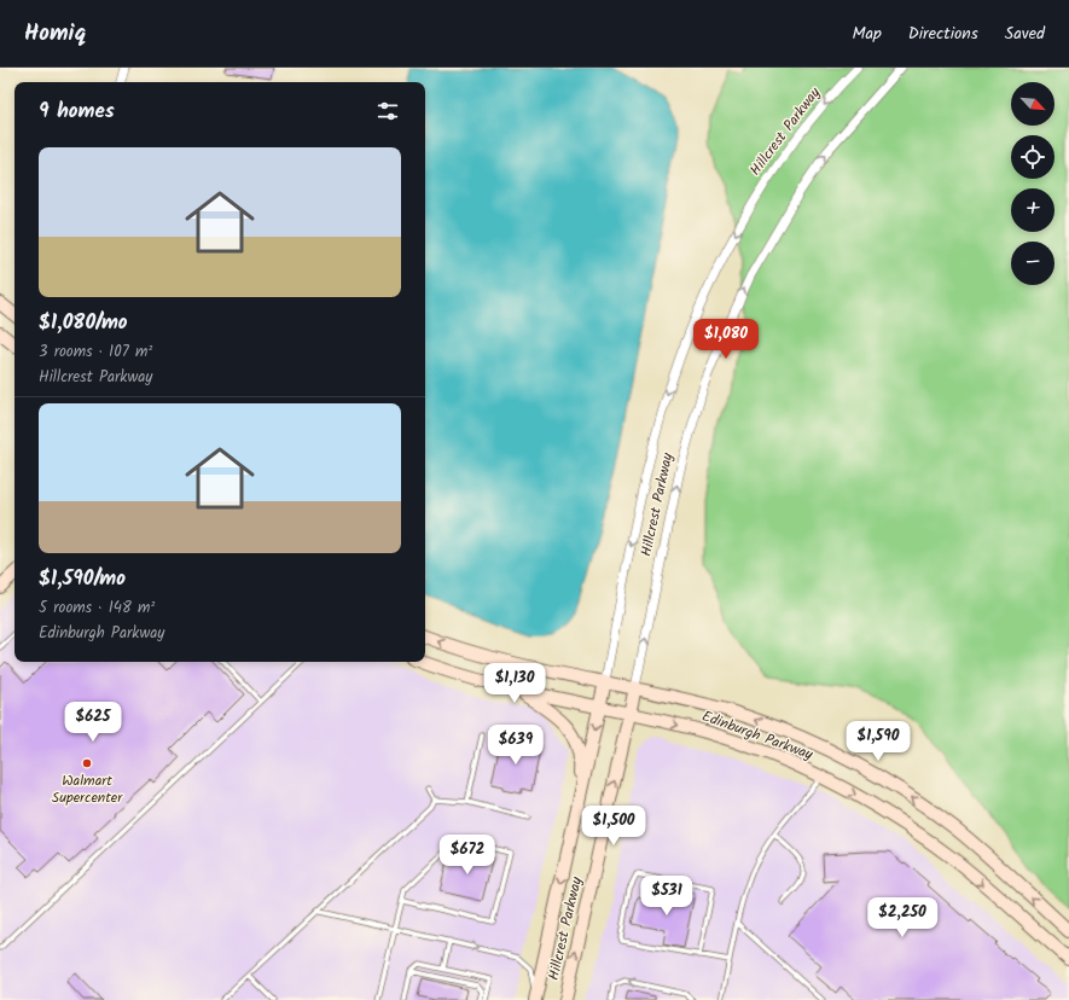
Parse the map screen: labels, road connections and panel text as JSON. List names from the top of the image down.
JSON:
{
  "streets": {
    "main road": ["Hillcrest Parkway", "Edinburgh Parkway"]
  },
  "crossings": [
    ["Hillcrest Parkway", "Edinburgh Parkway"]
  ],
  "places": ["Walmart Supercenter"],
  "north": "bottom right",
  "page": {
    "header": "Homiq",
    "nav": ["Map", "Directions", "Saved"],
    "map_buttons": ["+", "−"],
    "heading": "9 homes",
    "list": [
      {
        "name": "$1,080/mo",
        "note": "3 rooms · 107 m² · Hillcrest Parkway"
      },
      {
        "name": "$1,590/mo",
        "note": "5 rooms · 148 m² · Edinburgh Parkway"
      }
    ],
    "price": [
      "$1,080",
      "$1,130",
      "$625",
      "$1,590",
      "$639",
      "$1,500",
      "$672",
      "$531",
      "$2,250"
    ]
  }
}
